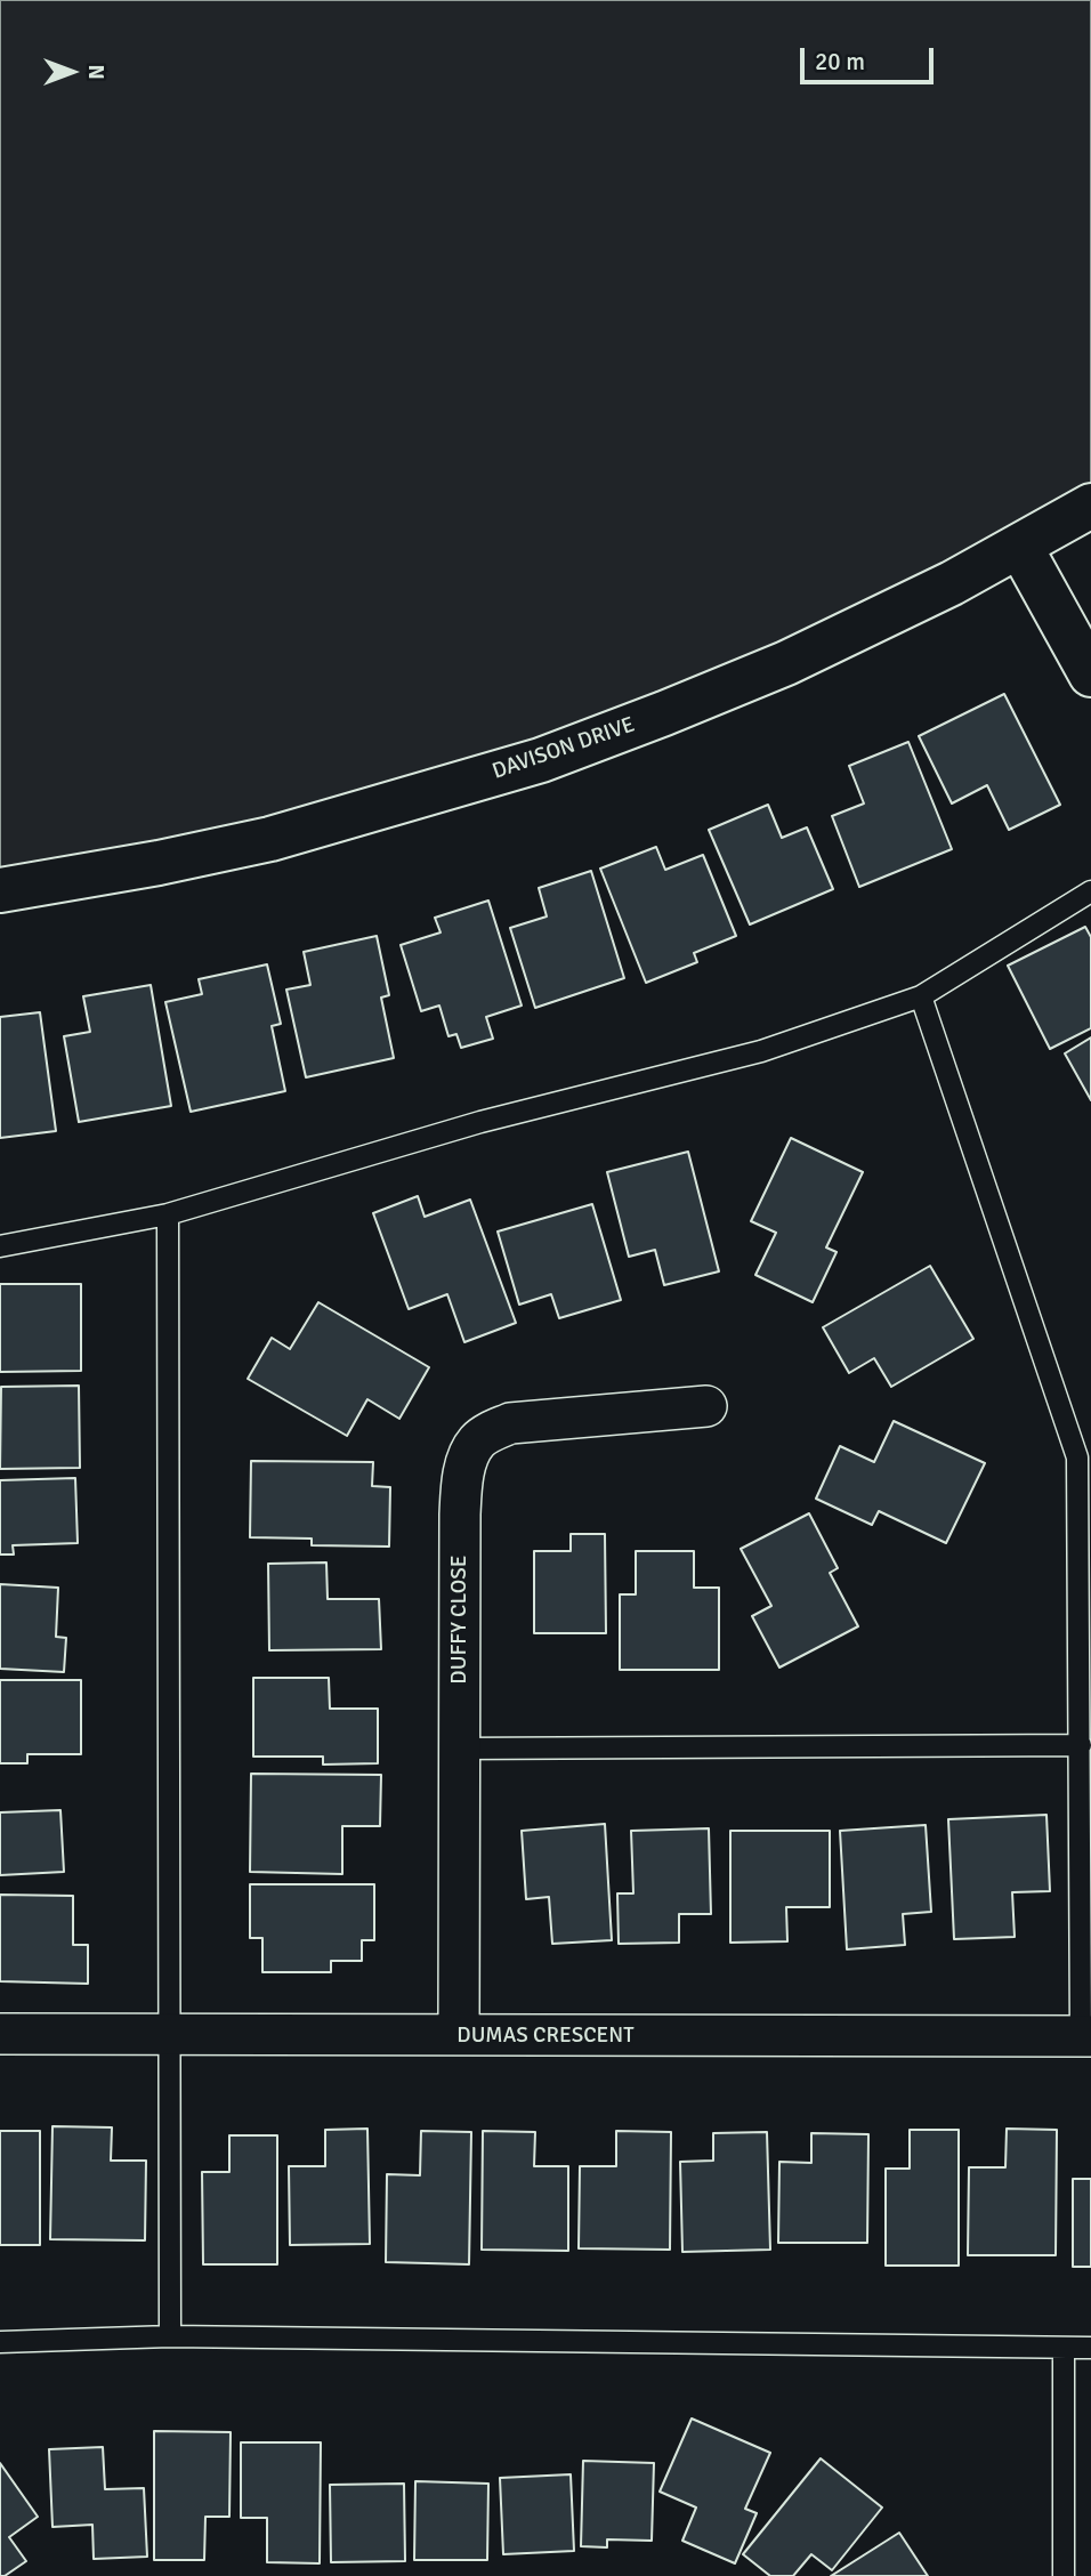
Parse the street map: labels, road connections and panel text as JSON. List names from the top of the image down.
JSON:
{
  "streets": {
    "street": ["DAVISON DRIVE", "DUFFY CLOSE", "DUMAS CRESCENT"]
  },
  "crossings": [
    ["DUFFY CLOSE", "DUMAS CRESCENT"]
  ],
  "scale_bar": "20 m",
  "north": "right"
}
